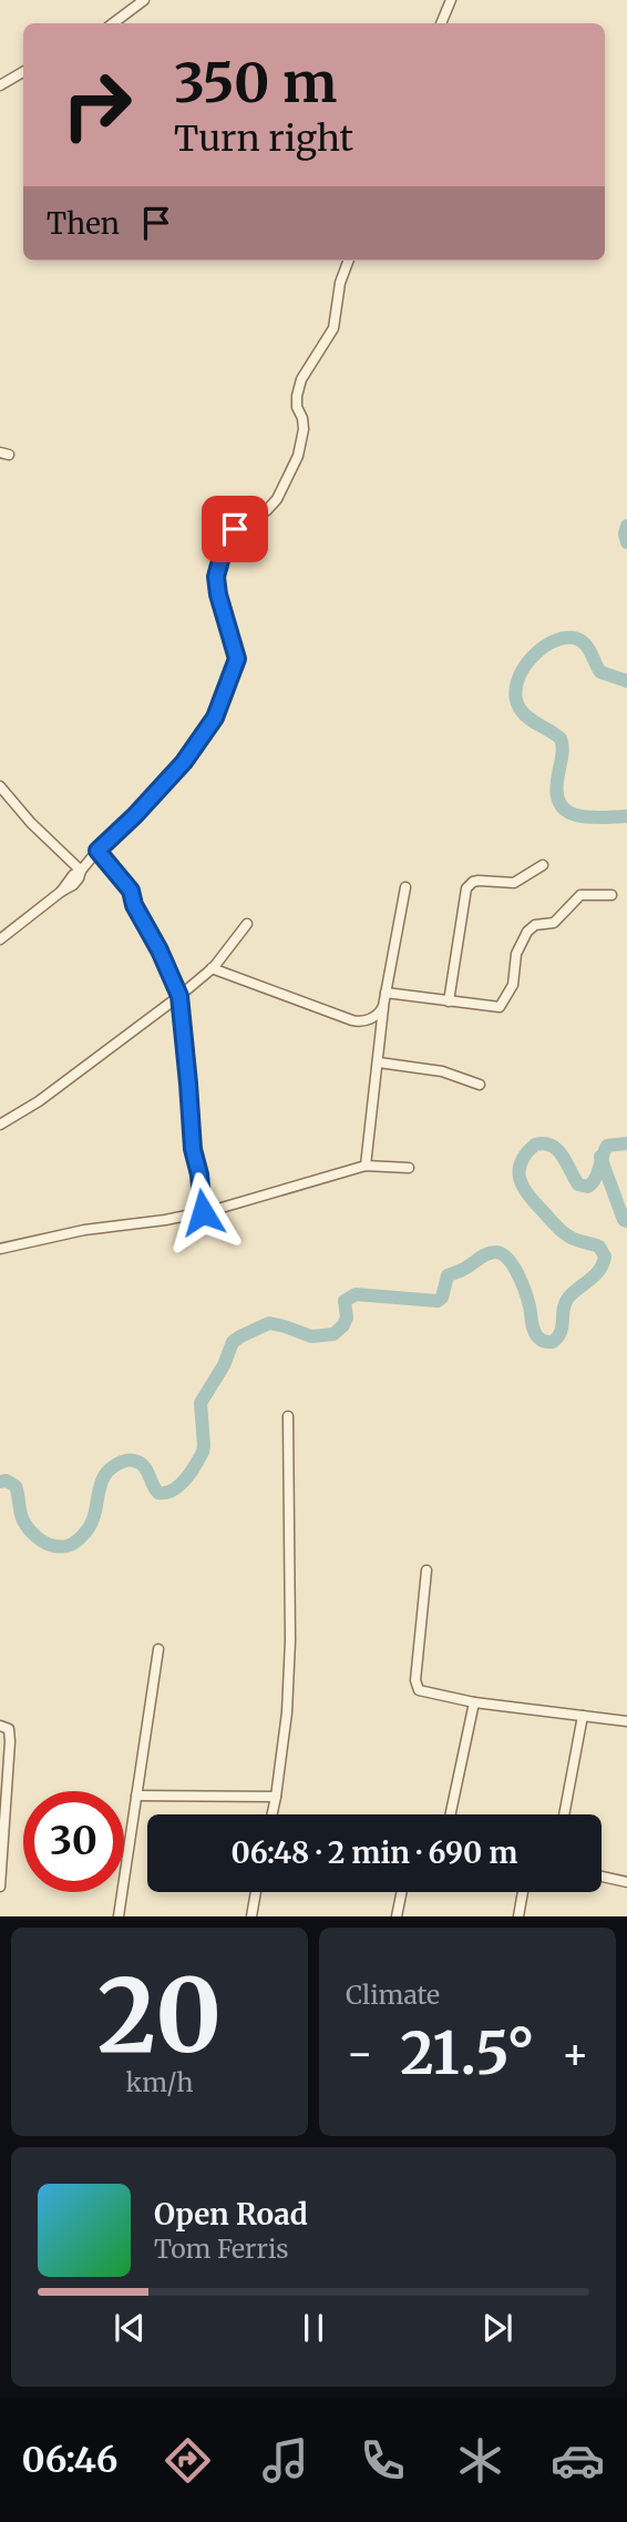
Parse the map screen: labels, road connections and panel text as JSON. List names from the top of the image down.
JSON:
{
  "page": {
    "turn": ["350 m", "Turn right"],
    "then": "Then",
    "limit": "30",
    "trip": "06:48 · 2 min · 690 m",
    "tile": [
      ["20", "km/h"],
      "Climate"
    ],
    "heat": ["−", "21.5°", "+"],
    "song": ["Open Road", "Tom Ferris"],
    "tabs": "06:46"
  }
}
